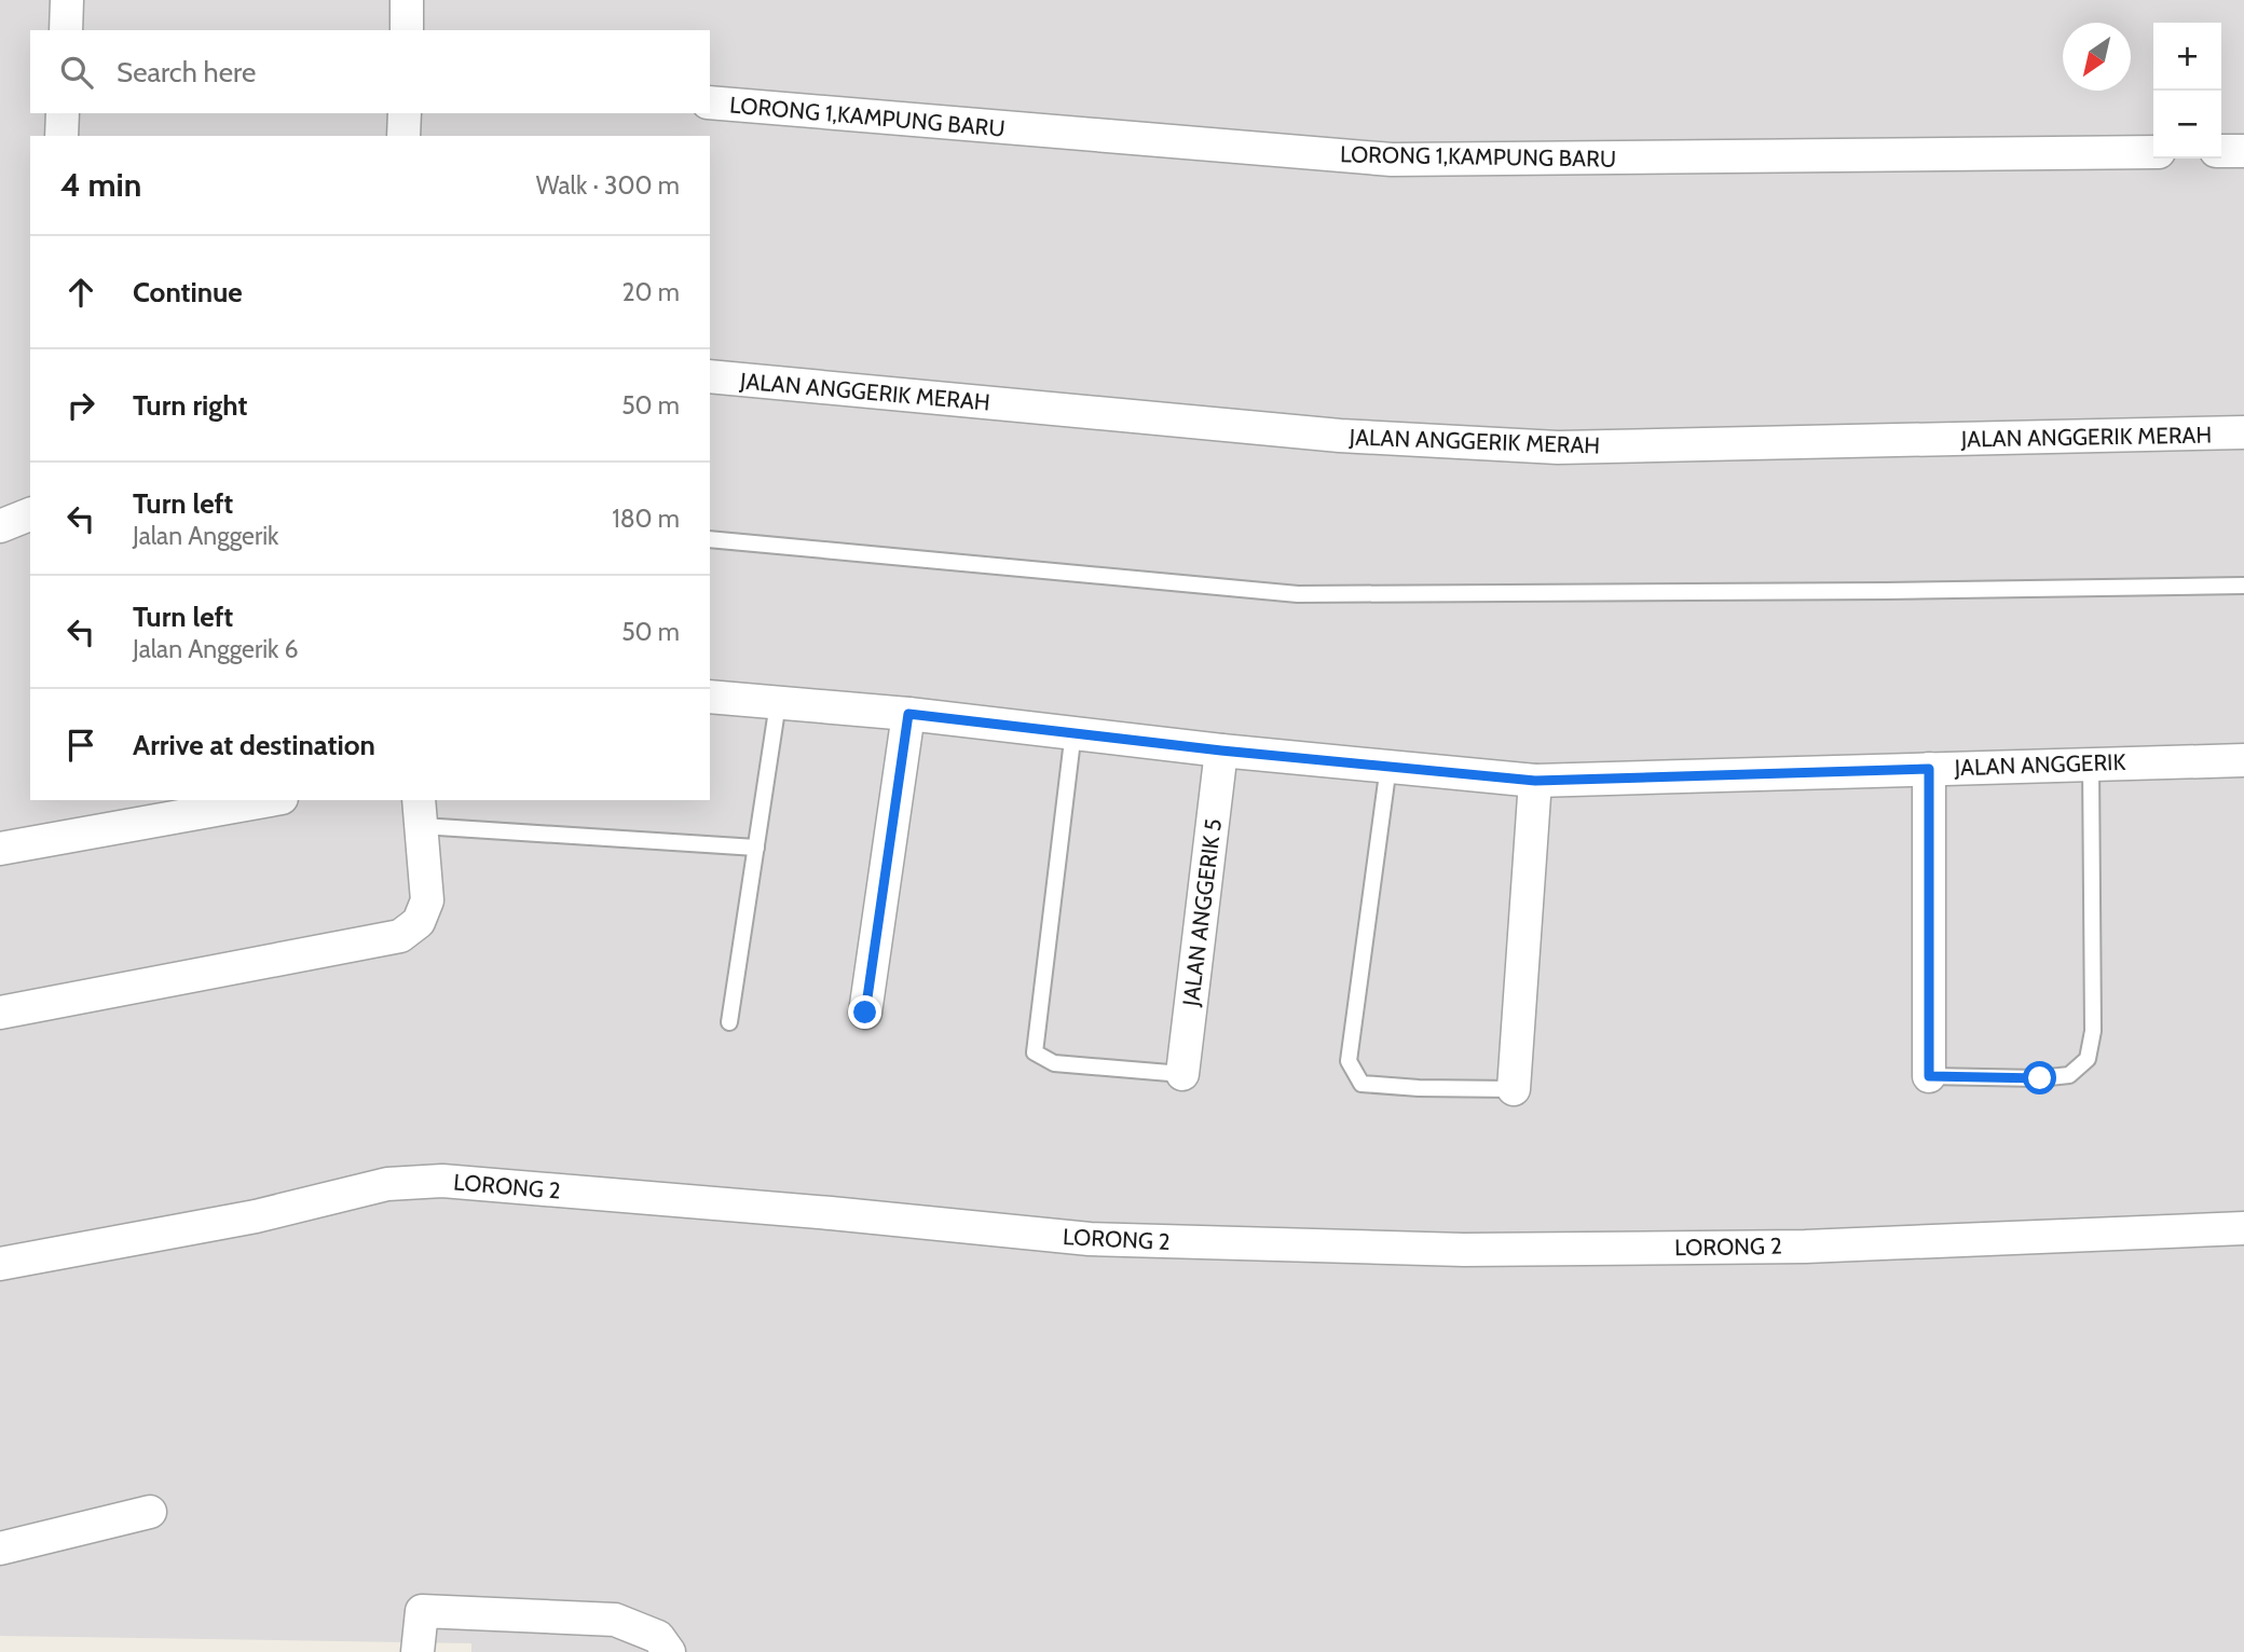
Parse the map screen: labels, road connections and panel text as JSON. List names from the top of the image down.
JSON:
{
  "streets": {
    "street": [
      "LORONG 1,KAMPUNG BARU",
      "JALAN ANGGERIK MERAH",
      "JALAN ANGGERIK",
      "JALAN ANGGERIK 5",
      "LORONG 2"
    ]
  },
  "crossings": [
    ["JALAN ANGGERIK", "JALAN ANGGERIK 5"]
  ],
  "north": "bottom left",
  "page": {
    "map_buttons": ["+", "−"],
    "search": "Search here",
    "heading": ["4 min", "Walk · 300 m"],
    "list": [
      ["Continue", "20 m"],
      ["Turn right", "50 m"],
      ["Turn left", "Jalan Anggerik", "180 m"],
      ["Turn left", "Jalan Anggerik 6", "50 m"],
      "Arrive at destination"
    ]
  }
}
